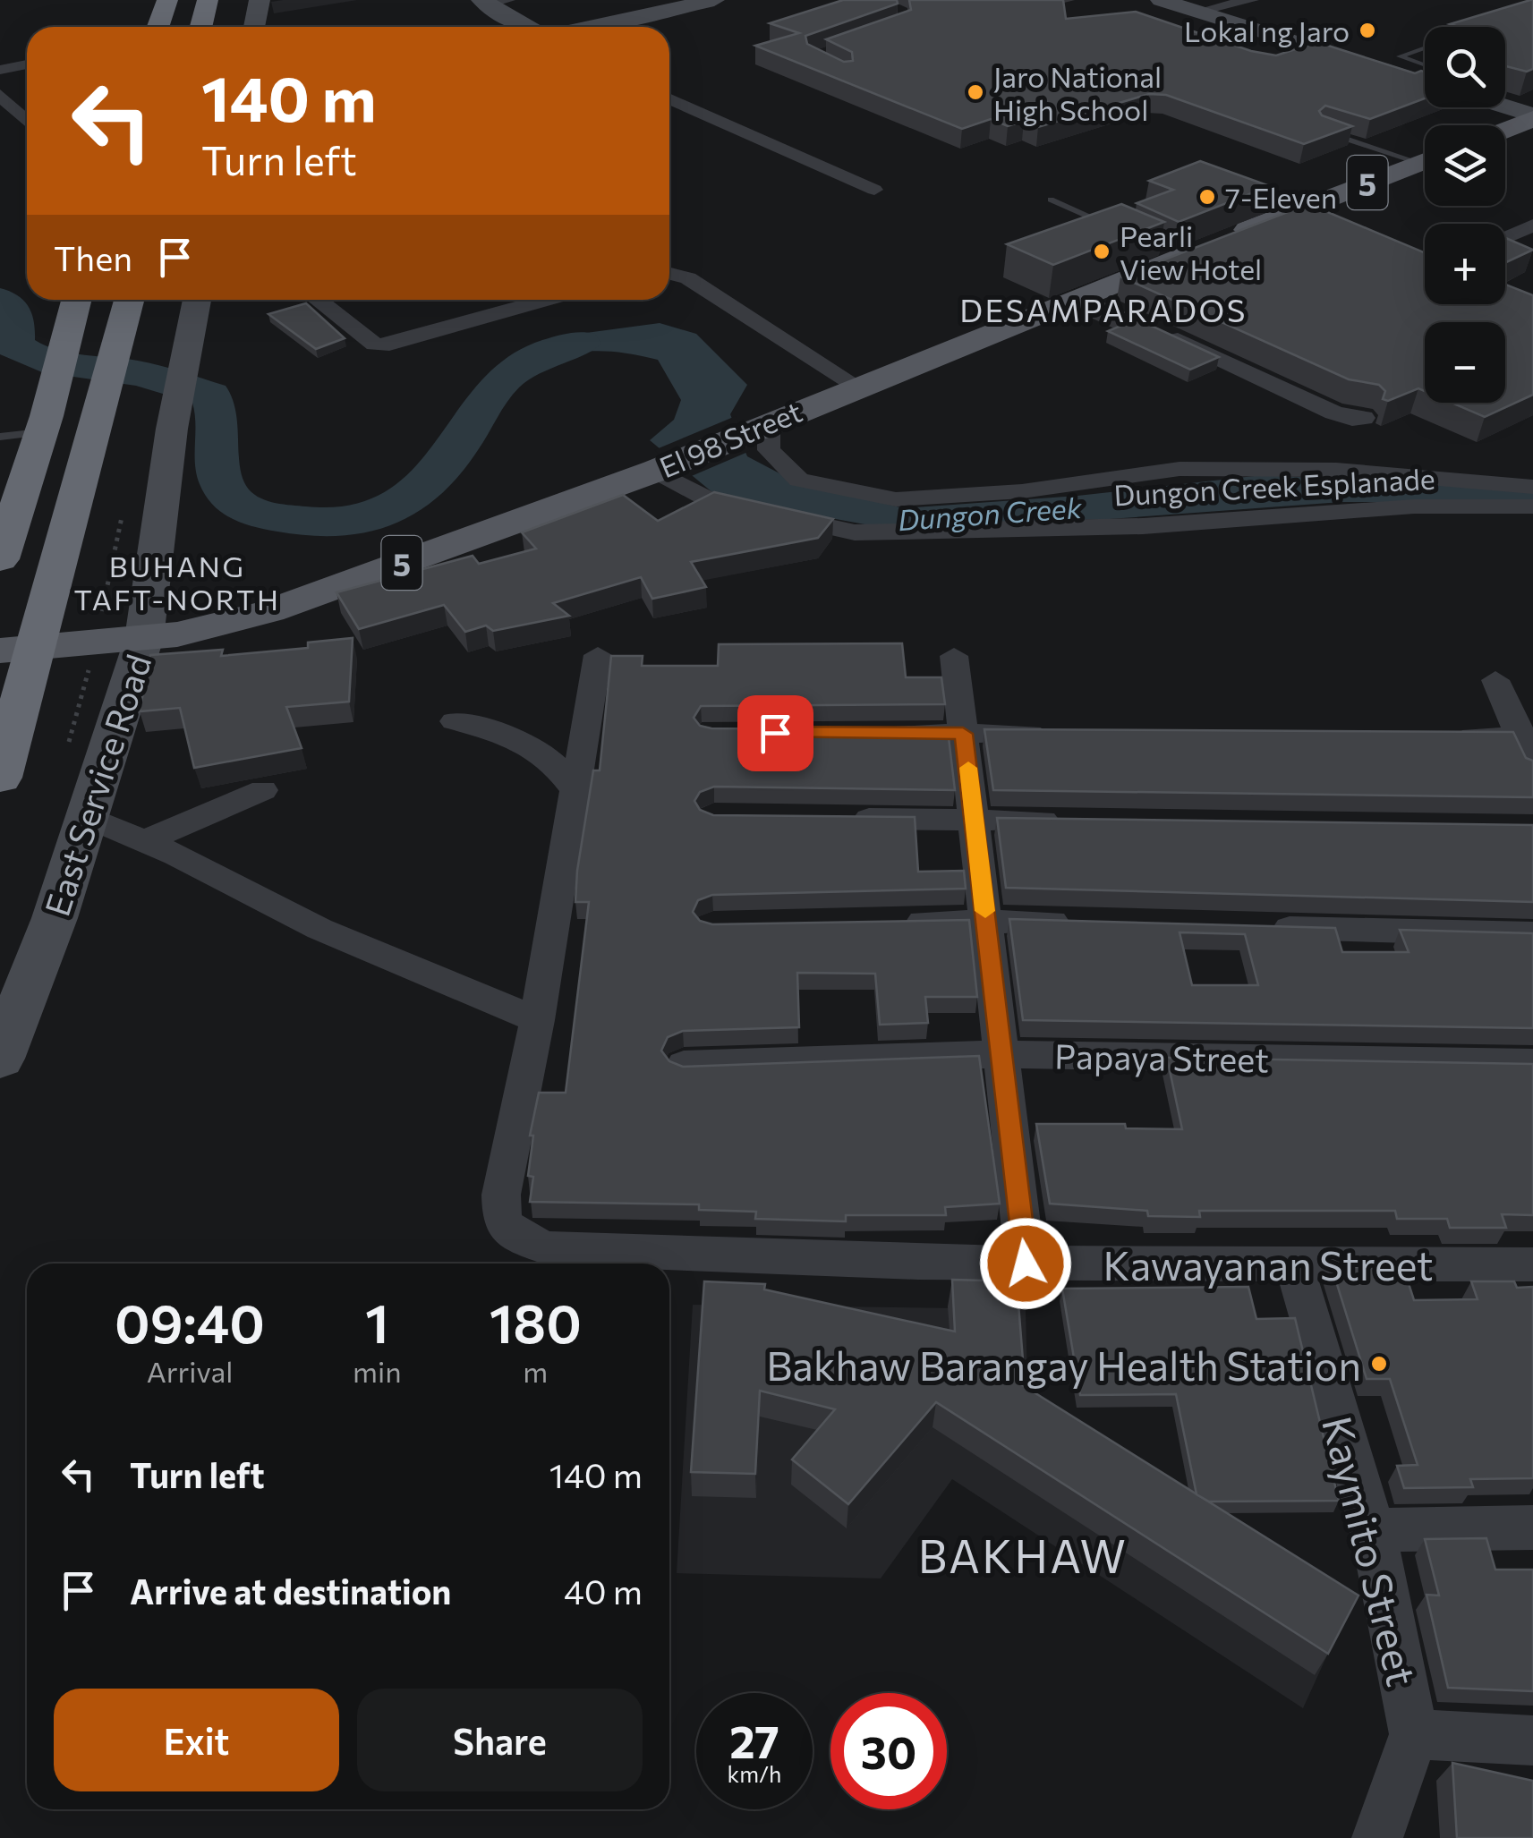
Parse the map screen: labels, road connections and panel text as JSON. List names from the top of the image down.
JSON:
{
  "streets": {
    "main road": ["5", "El 98 Street"],
    "street": [
      "Dungon Creek Esplanade",
      "East Service Road",
      "Papaya Street",
      "Kawayanan Street",
      "Kaymito Street"
    ]
  },
  "crossings": [
    ["El 98 Street", "Dungon Creek Esplanade"],
    ["El 98 Street", "East Service Road"],
    ["Kawayanan Street", "Kaymito Street"]
  ],
  "districts": ["DESAMPARADOS", "BUHANG TAFT-NORTH", "BAKHAW"],
  "water": ["Dungon Creek"],
  "places": [
    "Lokal ng Jaro",
    "Jaro National High School",
    "7-Eleven",
    "Pearli View Hotel",
    "Bakhaw Barangay Health Station"
  ],
  "page": {
    "map_buttons": ["+", "−"],
    "turn": ["140 m", "Turn left"],
    "then": "Then",
    "eta": [
      "09:40",
      "Arrival",
      "1",
      "min",
      "180",
      "m"
    ],
    "list": [
      {
        "name": "Turn left",
        "value": "140 m"
      },
      {
        "name": "Arrive at destination",
        "value": "40 m"
      }
    ],
    "buttons": ["Exit", "Share"],
    "speed": "27 km/h",
    "limit": "30"
  }
}
